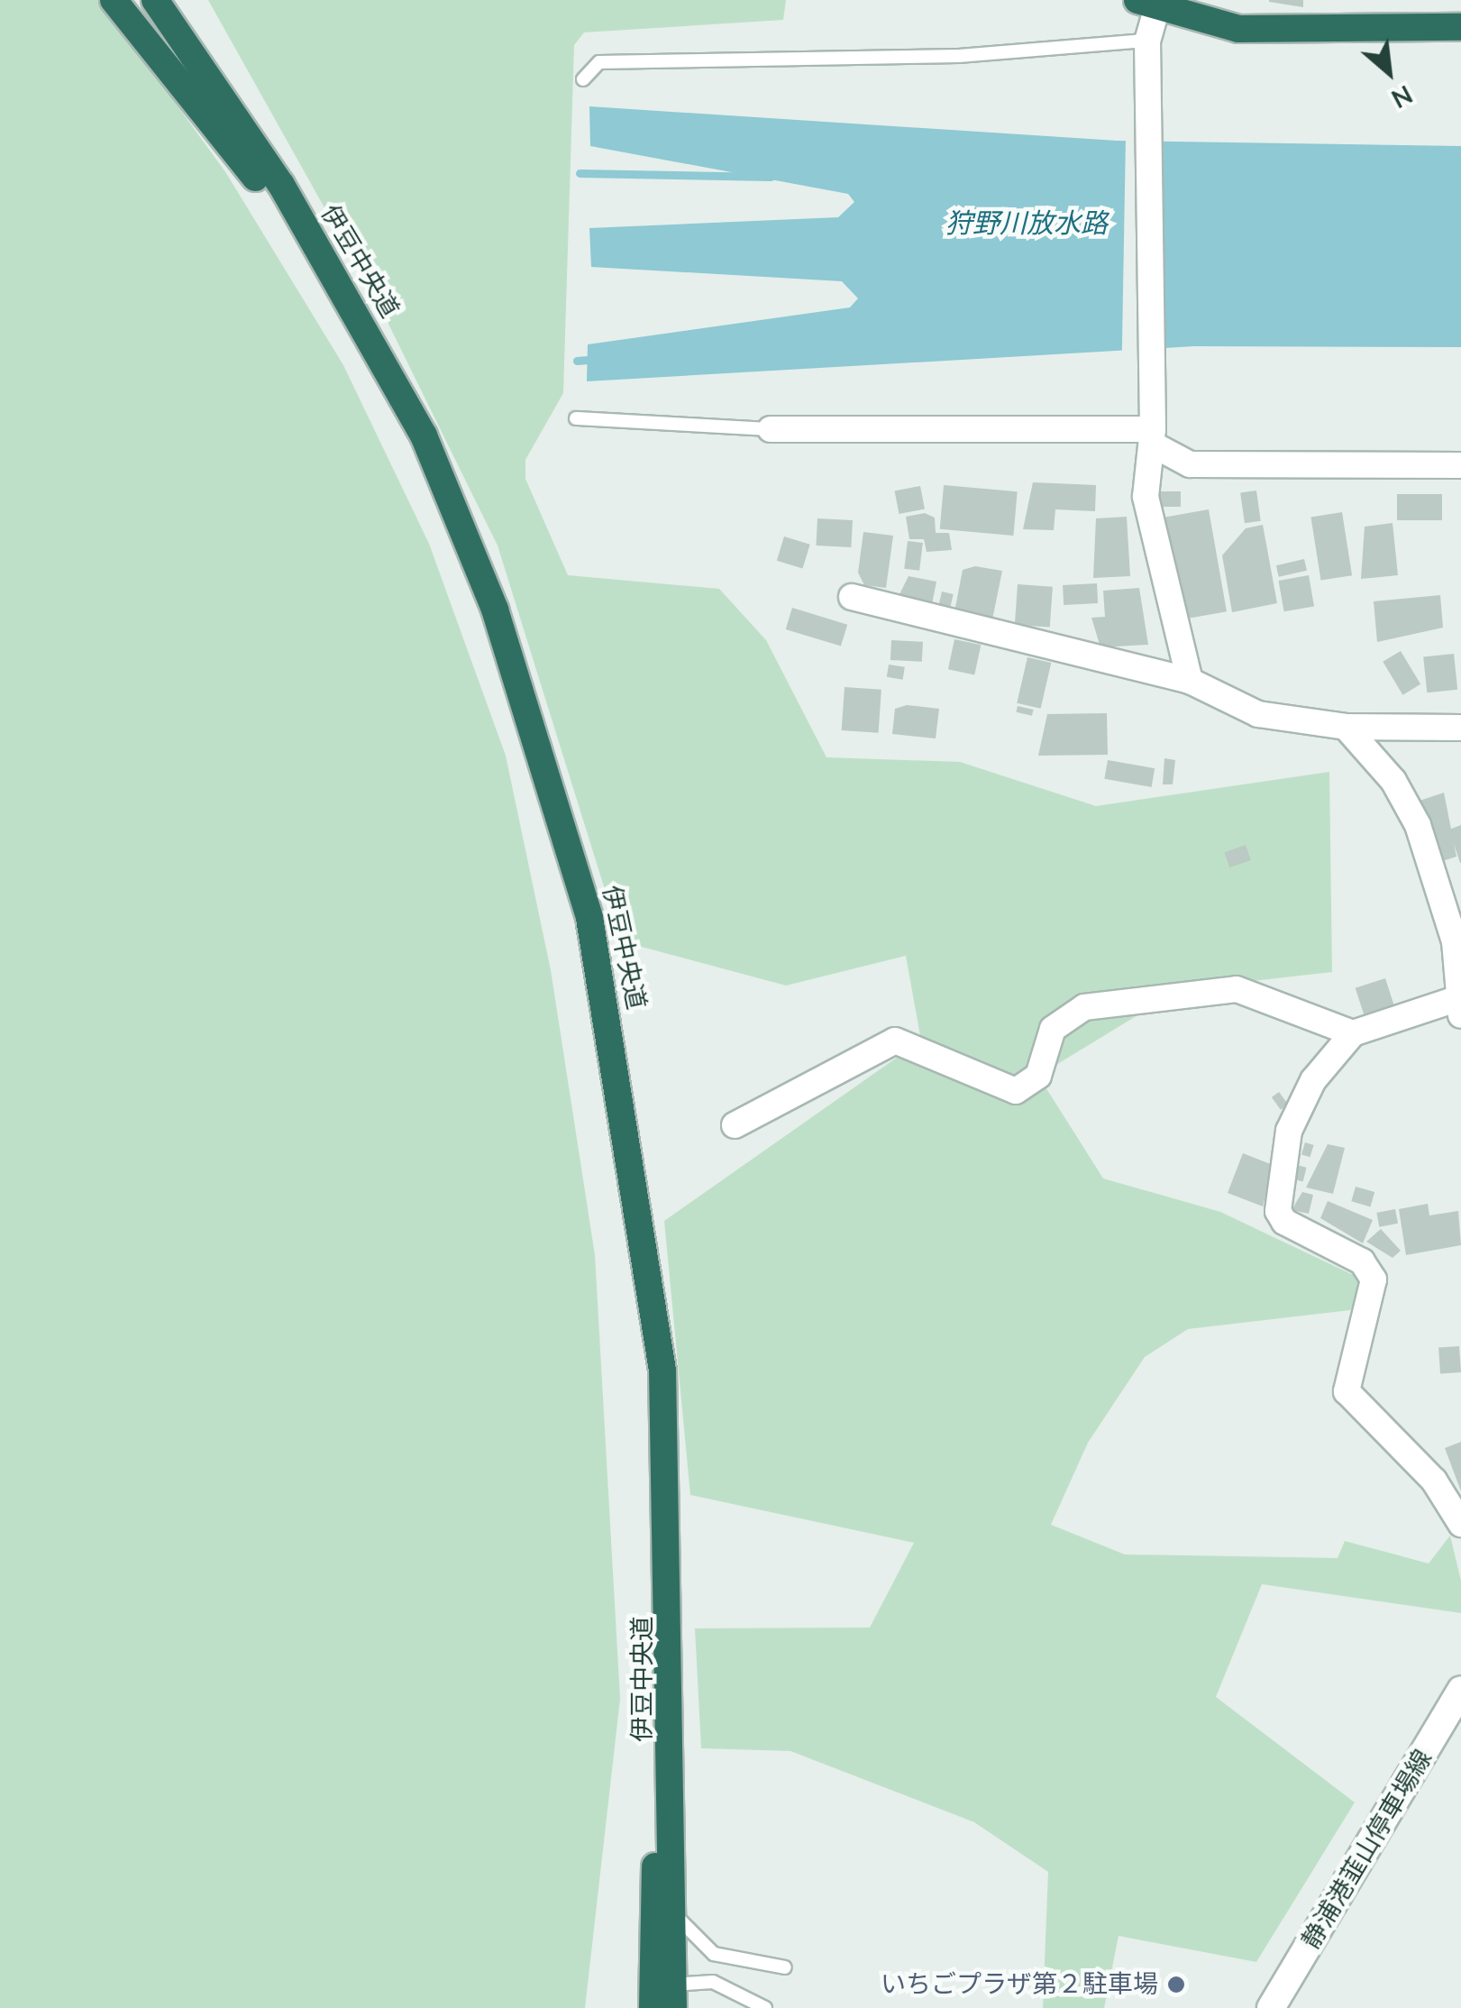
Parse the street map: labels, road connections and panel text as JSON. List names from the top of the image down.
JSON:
{
  "streets": {
    "highway": ["伊豆中央道"],
    "main road": ["静浦港韮山停車場線"]
  },
  "water": ["狩野川放水路"],
  "places": ["いちごプラザ第２駐車場"],
  "north": "bottom right"
}
